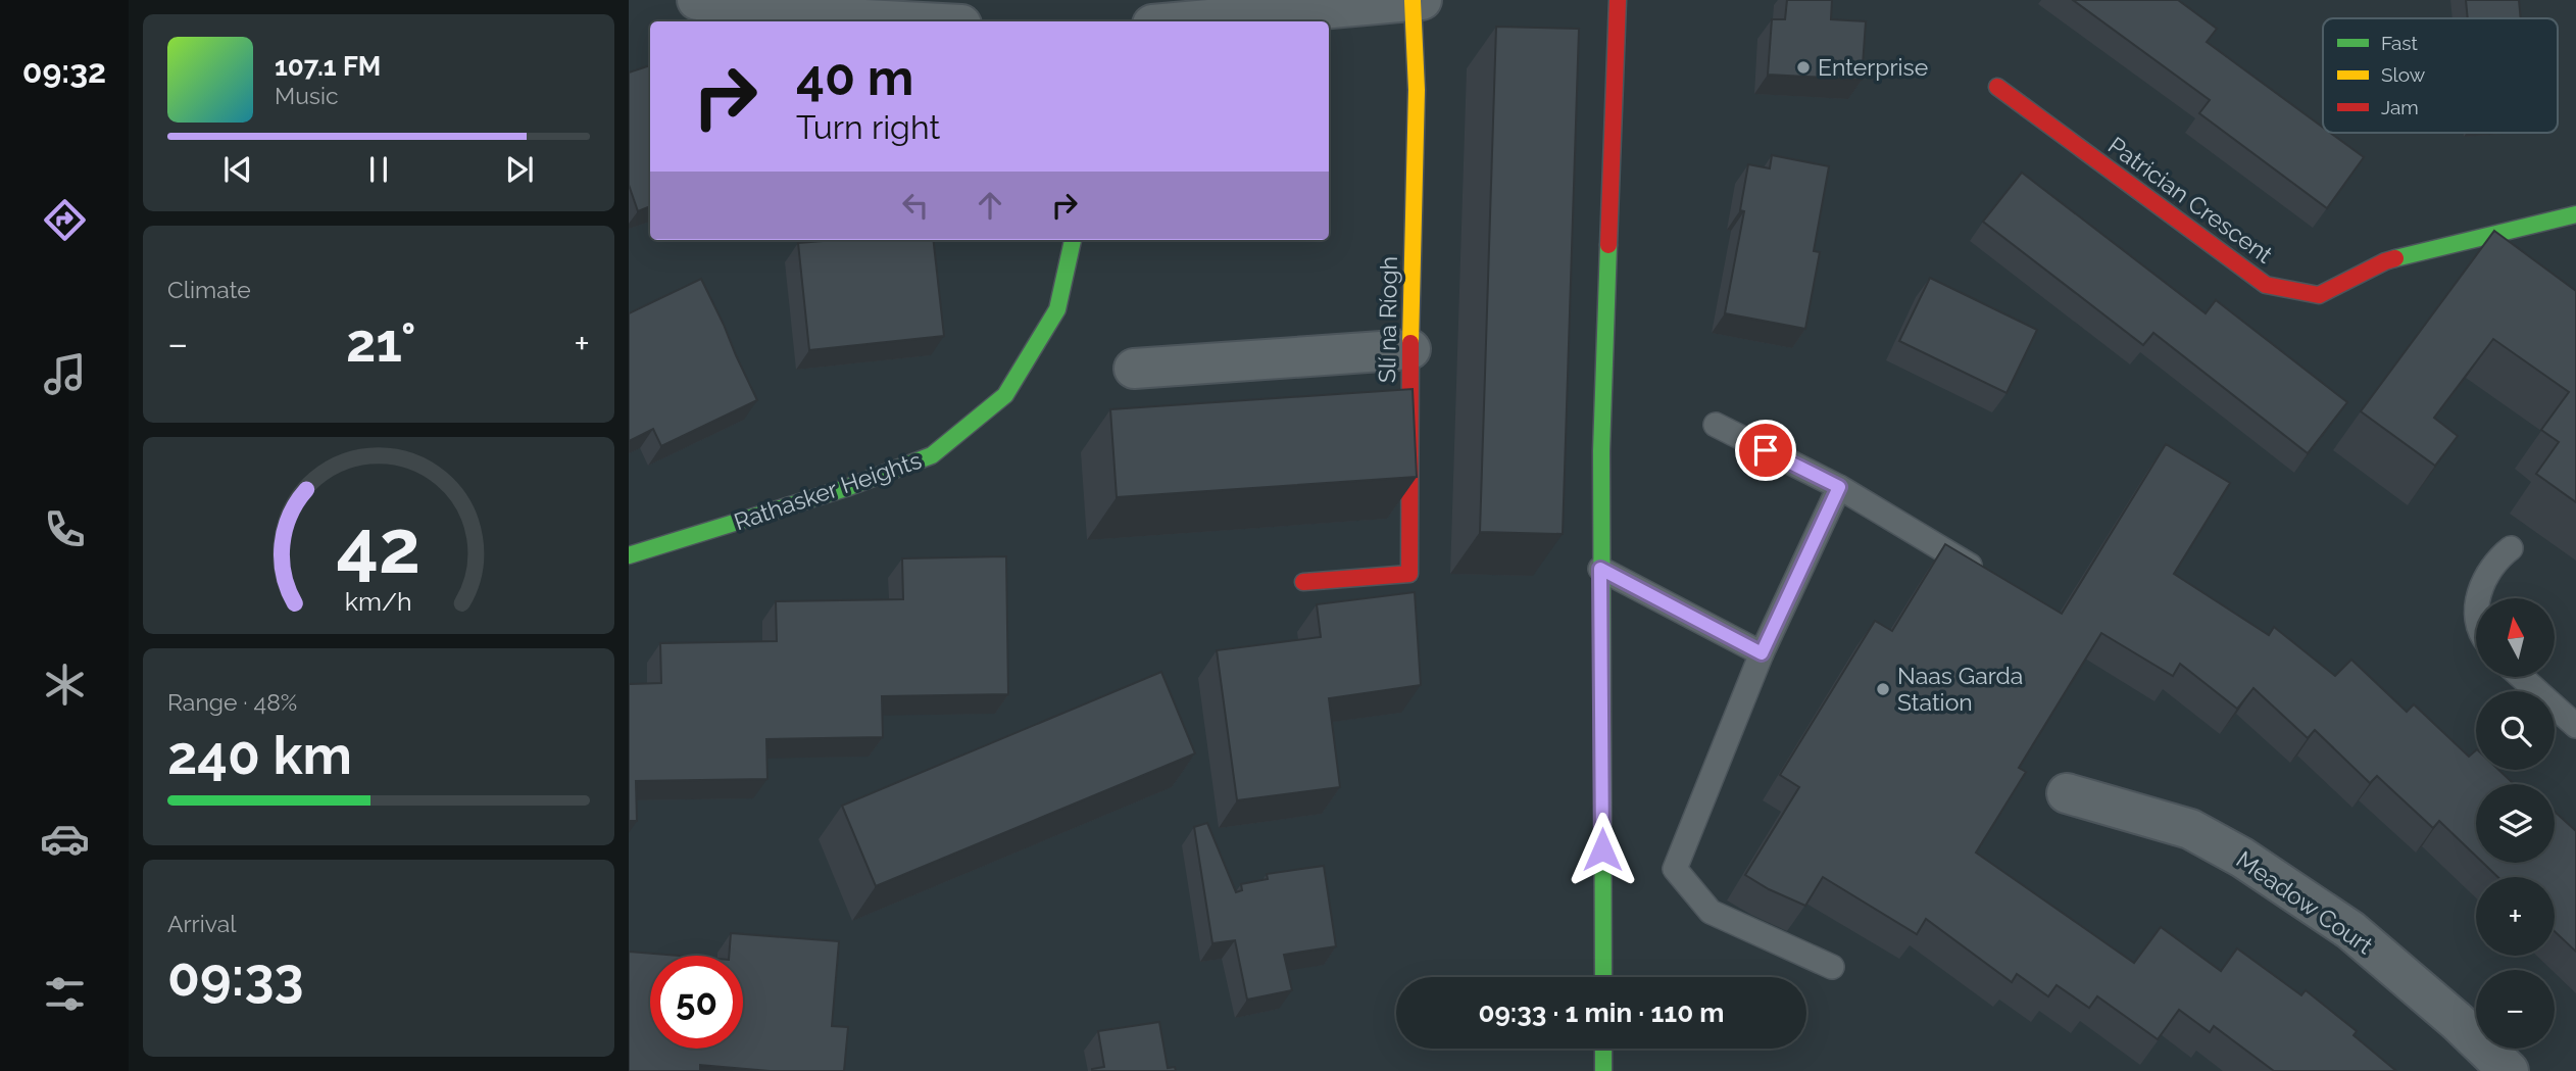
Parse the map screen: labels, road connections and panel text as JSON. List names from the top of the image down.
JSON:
{
  "streets": {
    "street": [
      "Patrician Crescent",
      "Slí na Ríogh",
      "Rathasker Heights",
      "Meadow Court"
    ]
  },
  "places": ["Enterprise", "Naas Garda Station"],
  "legend": ["Fast", "Slow", "Jam"],
  "north": "top",
  "page": {
    "tabs": "09:32",
    "turn": ["40 m", "Turn right"],
    "song": ["107.1 FM", "Music"],
    "tile": [
      "Climate",
      ["Range · 48%", "240 km"],
      ["Arrival", "09:33"]
    ],
    "heat": ["−", "21°", "+"],
    "map_buttons": ["+", "−"],
    "limit": "50",
    "trip": "09:33 · 1 min · 110 m",
    "gauge": ["42", "km/h"]
  }
}
